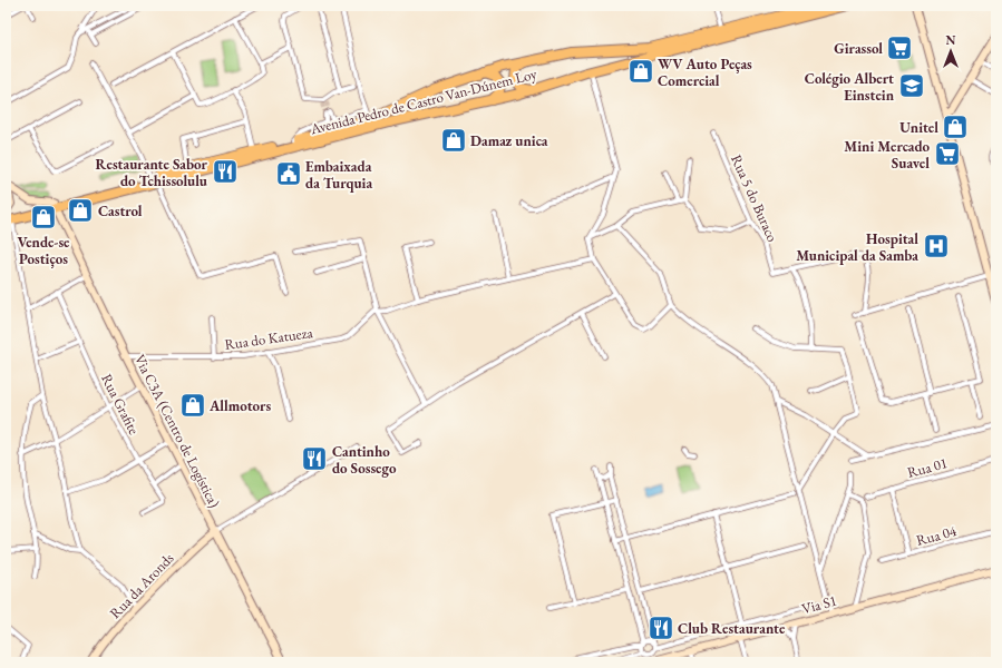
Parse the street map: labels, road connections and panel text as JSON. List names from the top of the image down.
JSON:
{
  "streets": {
    "highway": ["Avenida Pedro de Castro Van-Dúnem Loy"],
    "street": [
      "Rua 5 do Buraco",
      "Rua do Katueza",
      "Rua Grafite",
      "Via C3A (Centro de Logística)",
      "Rua 01",
      "Rua 04",
      "Rua da Aronds",
      "Via S1"
    ]
  },
  "crossings": [
    ["Avenida Pedro de Castro Van-Dúnem Loy", "Via C3A (Centro de Logística)"],
    ["Rua do Katueza", "Via C3A (Centro de Logística)"],
    ["Via C3A (Centro de Logística)", "Rua da Aronds"]
  ],
  "places": {
    "supermarket": ["Girassol", "Mini Mercado Suavel"],
    "shop": [
      "WV Auto Peças Comercial",
      "Unitel",
      "Damaz unica",
      "Castrol",
      "Vende-se Postiços",
      "Allmotors"
    ],
    "school or university": ["Colégio Albert Einstein"],
    "restaurant": ["Restaurante Sabor do Tchissolulu", "Cantinho do Sossego", "Club Restaurante"],
    "public building": ["Embaixada da Turquia"],
    "hospital": ["Hospital Municipal da Samba"]
  },
  "north": "top"
}
